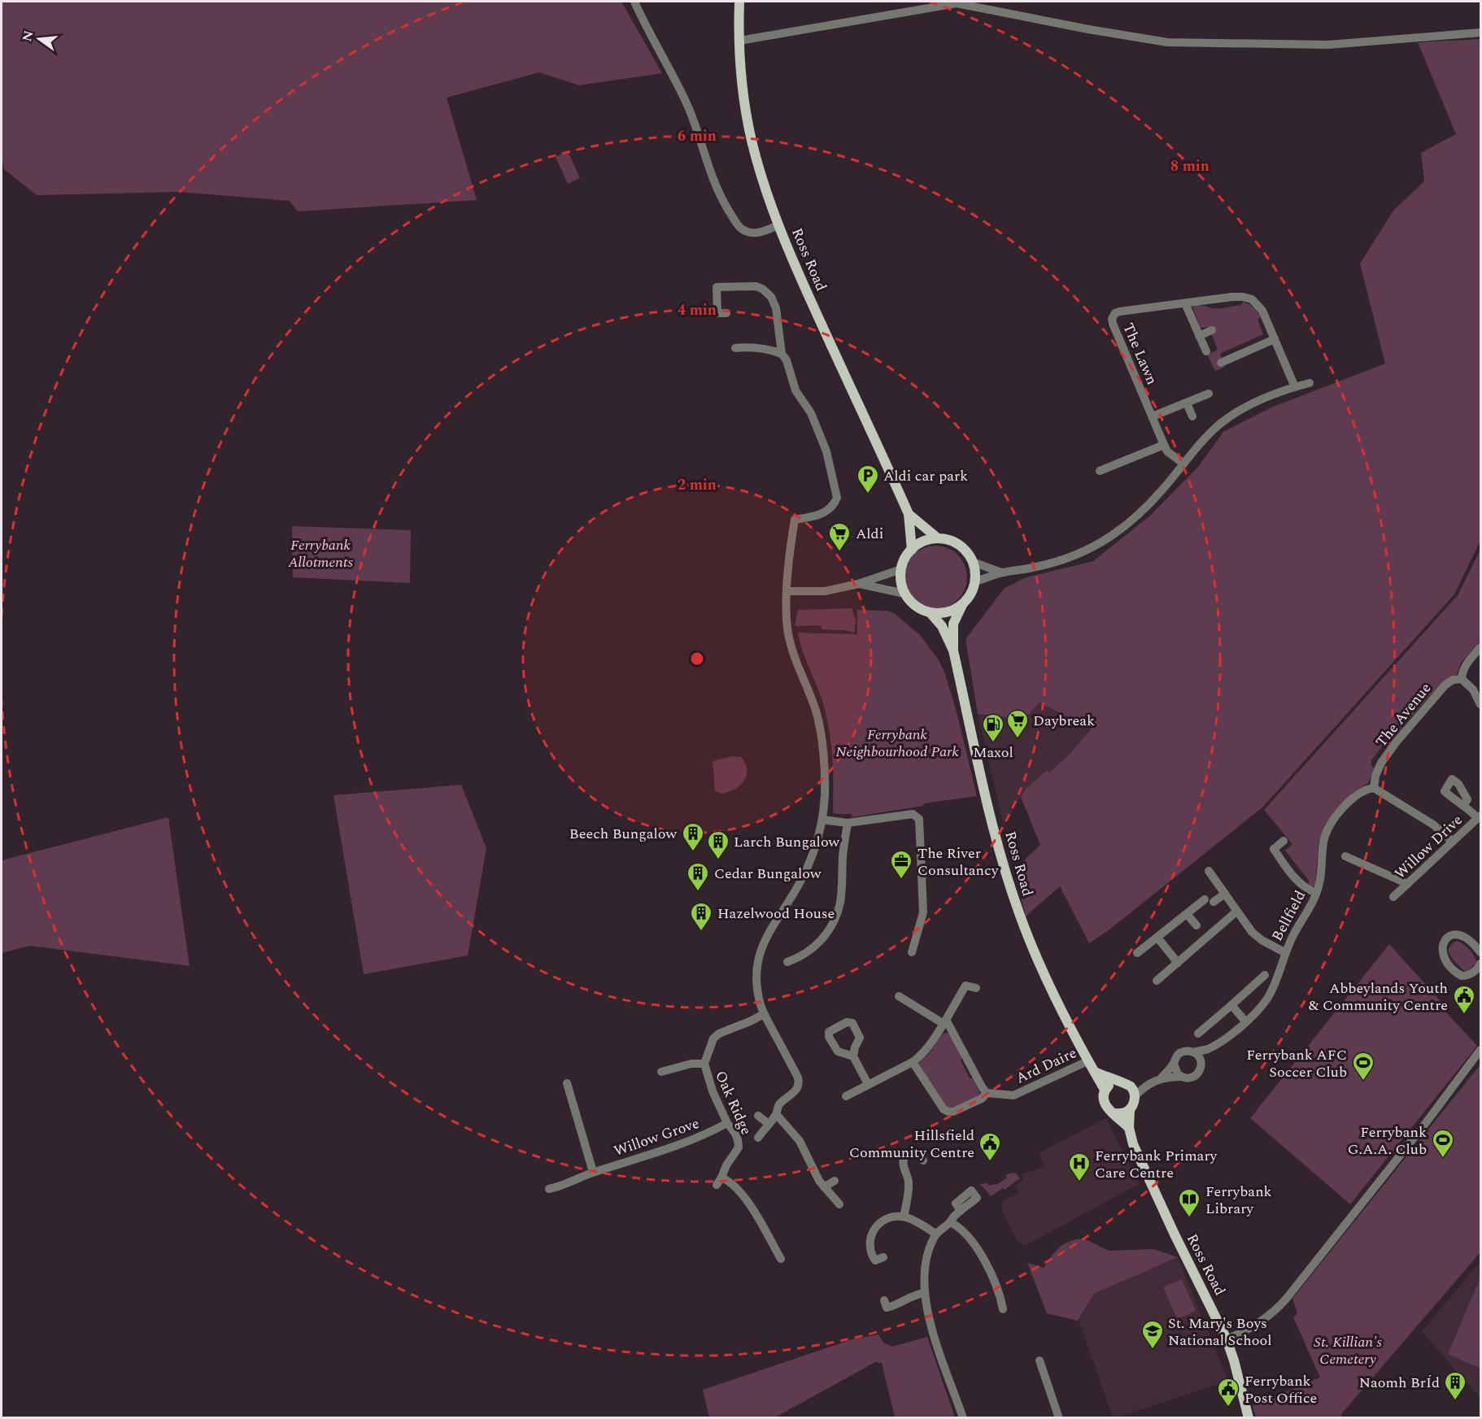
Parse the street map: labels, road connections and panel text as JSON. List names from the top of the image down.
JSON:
{
  "streets": {
    "main road": ["Ross Road"],
    "street": [
      "The Lawn",
      "The Avenue",
      "Willow Drive",
      "Bellfield",
      "Ard Daire",
      "Oak Ridge",
      "Willow Grove"
    ]
  },
  "crossings": [
    ["Ross Road", "Ard Daire"],
    ["The Avenue", "Bellfield"],
    ["Oak Ridge", "Willow Grove"]
  ],
  "parks": ["Ferrybank Allotments", "Ferrybank Neighbourhood Park", "St. Killian's Cemetery"],
  "places": {
    "parking": ["Aldi car park"],
    "supermarket": ["Aldi", "Daybreak"],
    "fuel station": ["Maxol"],
    "building": [
      "Beech Bungalow",
      "Larch Bungalow",
      "Cedar Bungalow",
      "Hazelwood House",
      "Naomh BrÍd"
    ],
    "office": ["The River Consultancy"],
    "public building": ["Abbeylands Youth & Community Centre", "Hillsfield Community Centre", "Ferrybank Post Office"],
    "sports": ["Ferrybank AFC Soccer Club", "Ferrybank G.A.A. Club"],
    "hospital": ["Ferrybank Primary Care Centre"],
    "library": ["Ferrybank Library"],
    "school or university": ["St. Mary's Boys National School"]
  },
  "north": "left",
  "rings": [
    "6 min",
    "8 min",
    "4 min",
    "2 min"
  ]
}
